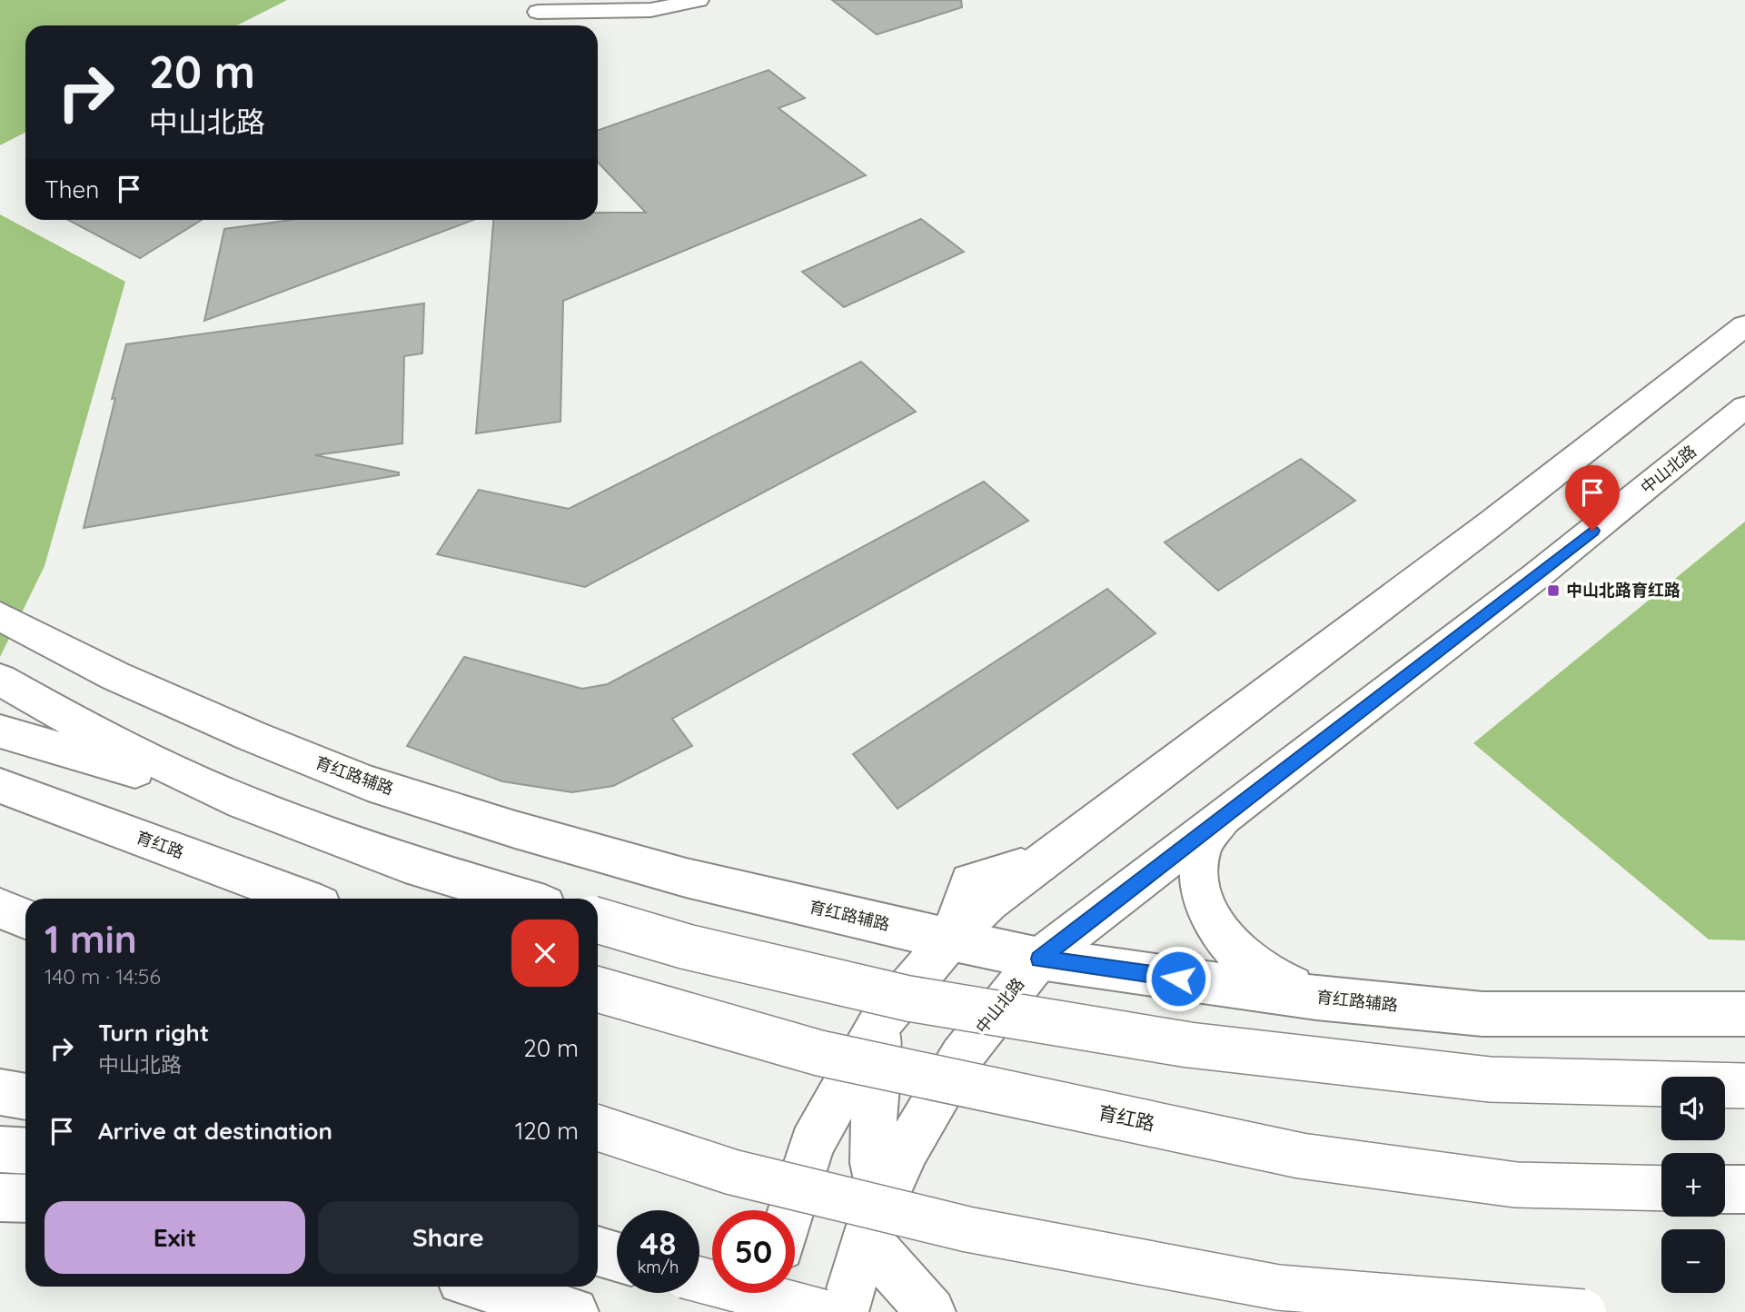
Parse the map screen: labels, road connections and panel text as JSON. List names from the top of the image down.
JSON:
{
  "streets": {
    "main road": ["中山北路", "育红路辅路", "育红路"]
  },
  "crossings": [
    ["中山北路", "育红路辅路"]
  ],
  "places": {
    "transit": ["中山北路育红路"]
  },
  "page": {
    "turn": ["20 m", "中山北路"],
    "then": "Then",
    "heading": ["1 min", "140 m · 14:56"],
    "list": [
      {
        "name": "Turn right",
        "note": "中山北路",
        "value": "20 m"
      },
      {
        "name": "Arrive at destination",
        "value": "120 m"
      }
    ],
    "map_buttons": ["+", "−"],
    "buttons": ["Exit", "Share"],
    "speed": "48 km/h",
    "limit": "50"
  }
}
